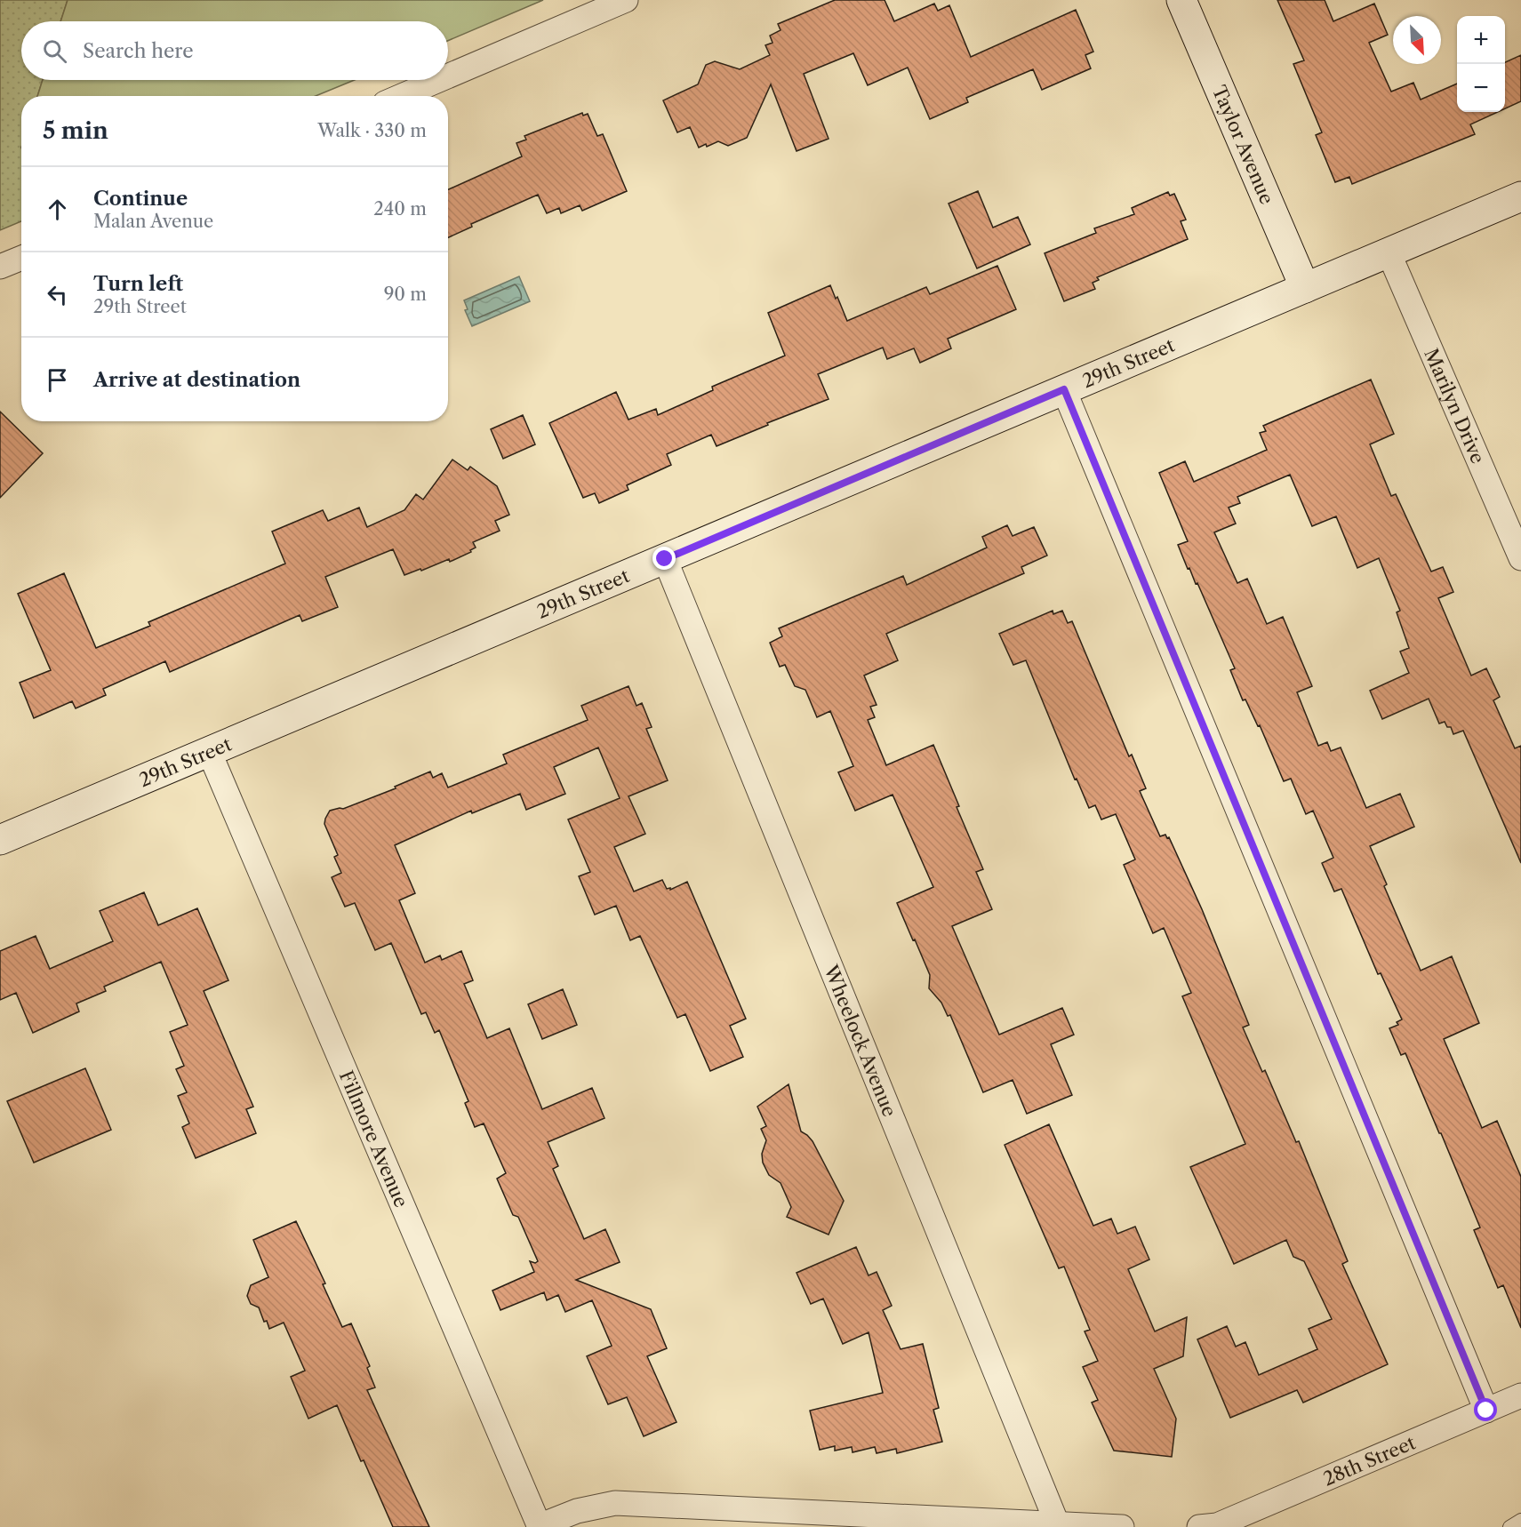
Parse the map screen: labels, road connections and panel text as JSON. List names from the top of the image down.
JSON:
{
  "streets": {
    "street": [
      "Taylor Avenue",
      "29th Street",
      "Marilyn Drive",
      "Wheelock Avenue",
      "Fillmore Avenue",
      "28th Street"
    ]
  },
  "crossings": [
    ["Taylor Avenue", "29th Street"],
    ["29th Street", "Marilyn Drive"],
    ["29th Street", "Wheelock Avenue"],
    ["29th Street", "Fillmore Avenue"]
  ],
  "north": "bottom right",
  "page": {
    "map_buttons": ["+", "−"],
    "search": "Search here",
    "heading": ["5 min", "Walk · 330 m"],
    "list": [
      ["Continue", "Malan Avenue", "240 m"],
      ["Turn left", "29th Street", "90 m"],
      "Arrive at destination"
    ]
  }
}
